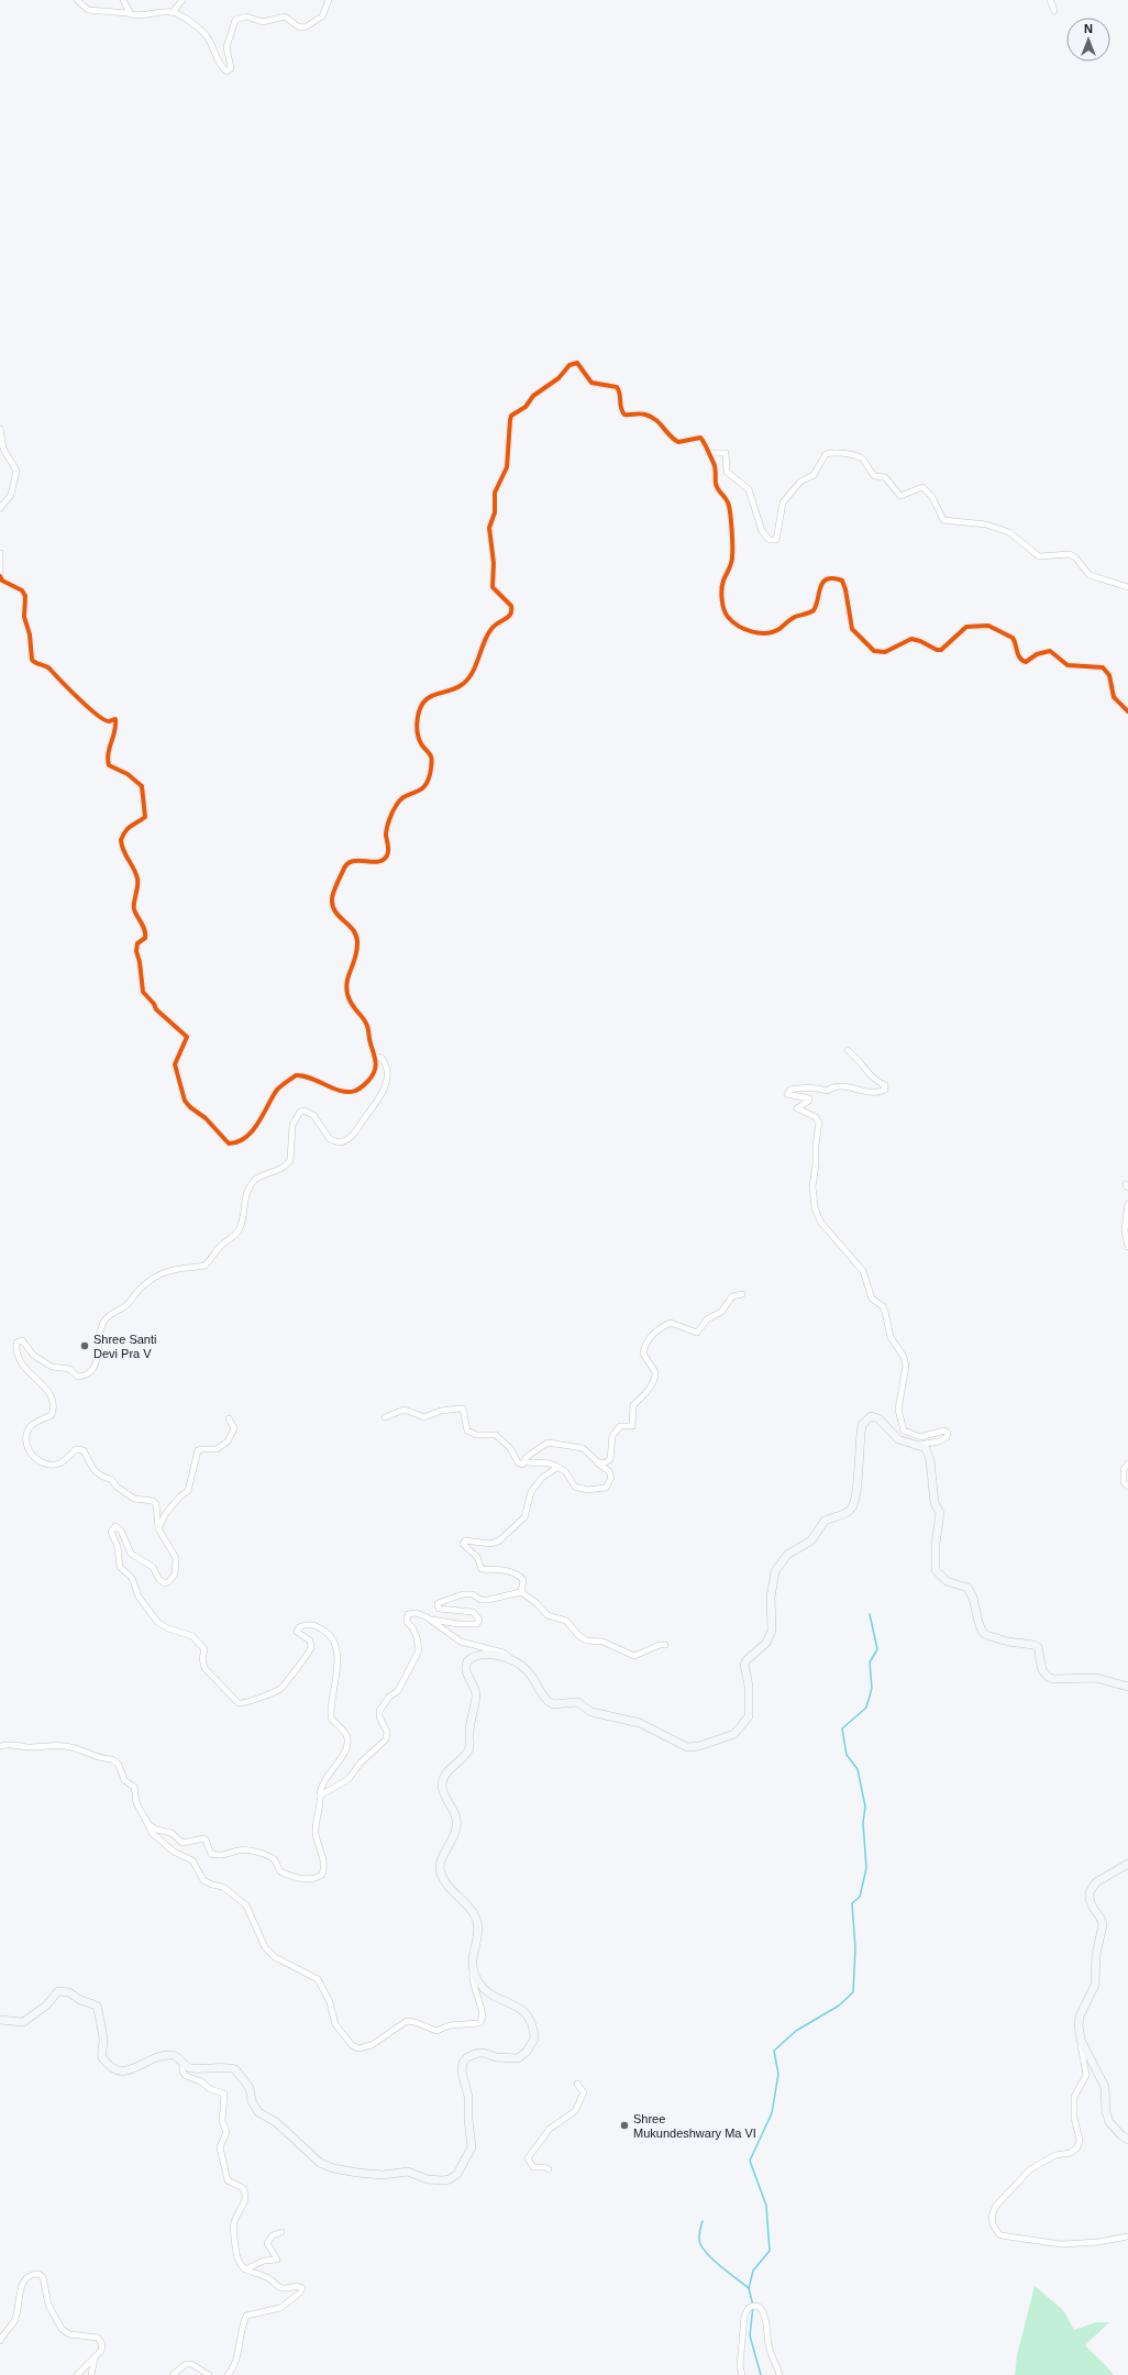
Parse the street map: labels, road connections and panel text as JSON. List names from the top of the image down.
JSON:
{
  "places": ["Shree Santi Devi Pra V", "Shree Mukundeshwary Ma VI"],
  "north": "top"
}
